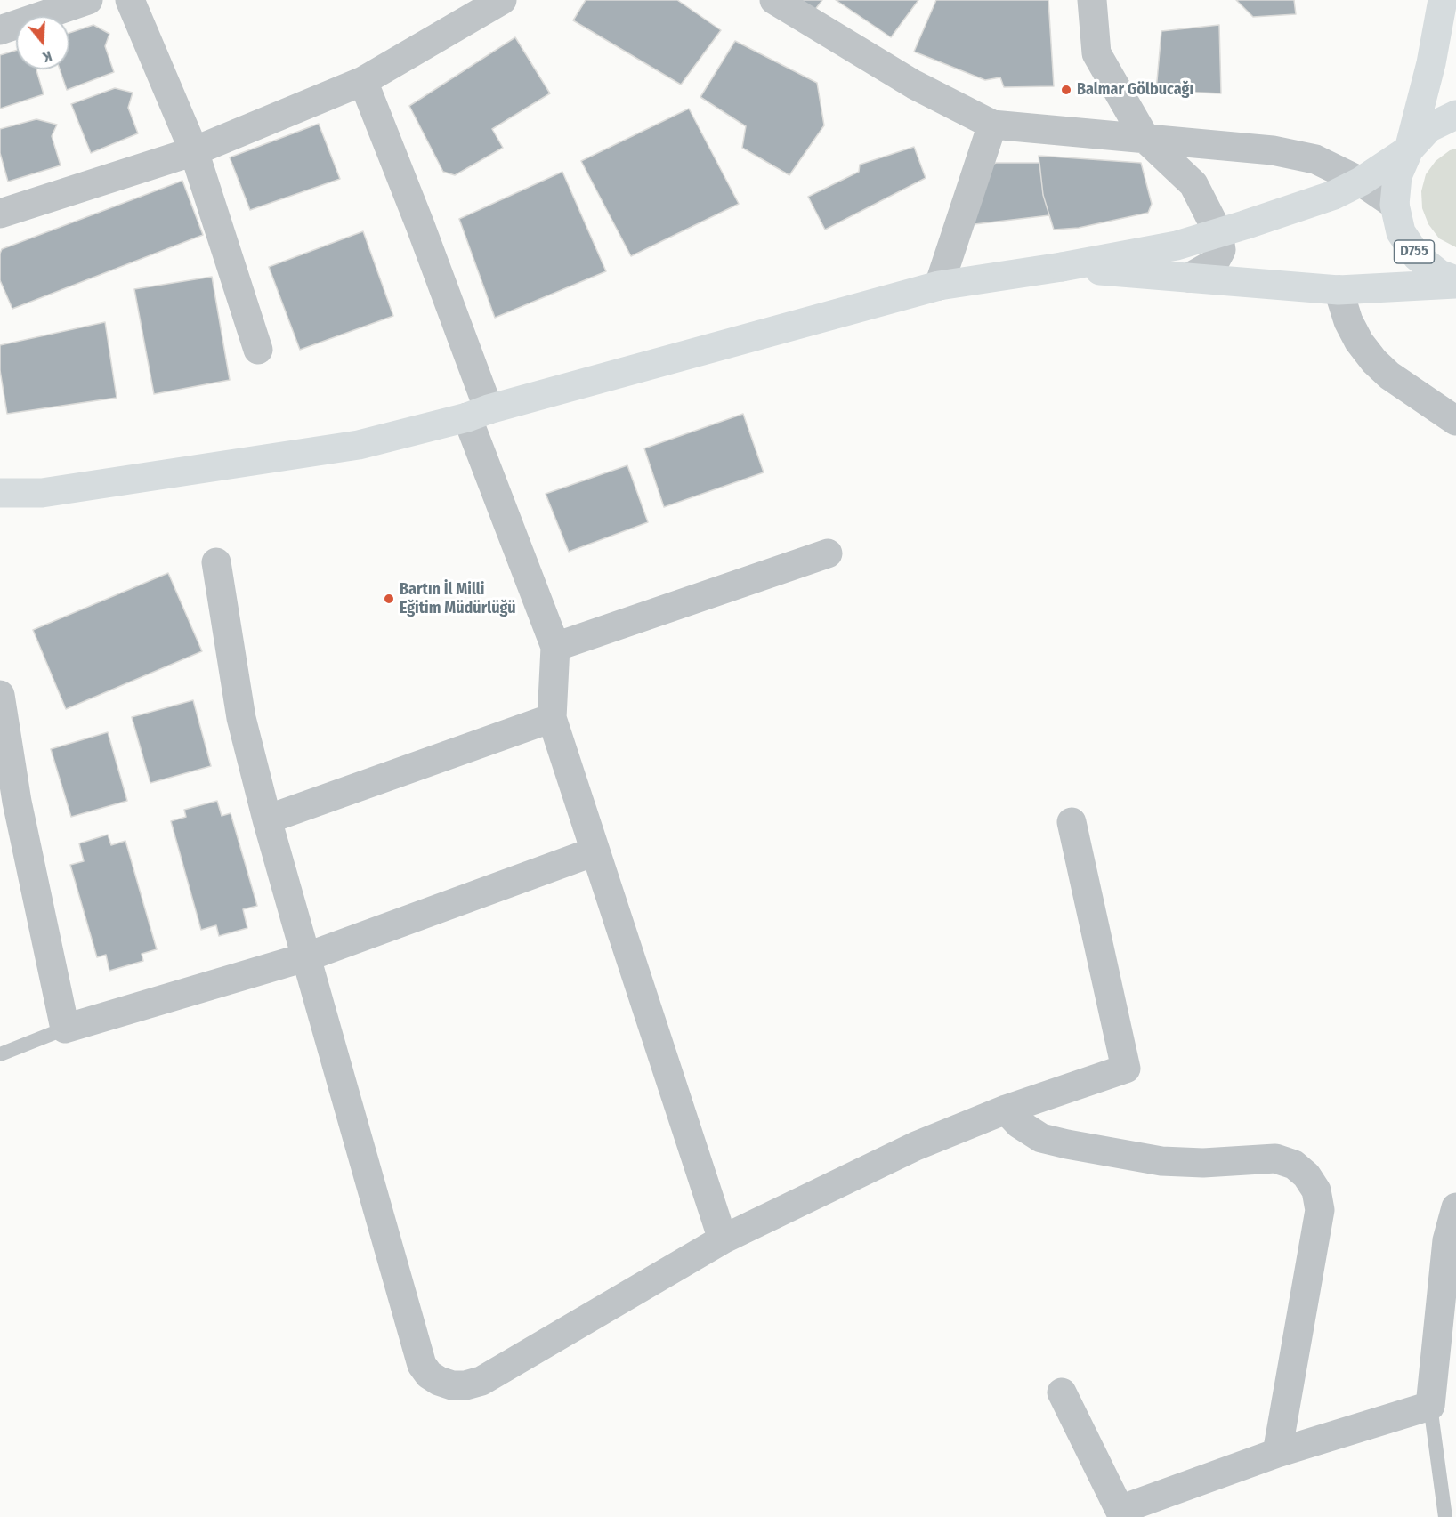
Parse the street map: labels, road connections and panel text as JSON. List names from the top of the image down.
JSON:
{
  "streets": {
    "main road": ["D755"]
  },
  "places": ["Balmar Gölbucağı", "Bartın İl Milli Eğitim Müdürlüğü"],
  "north": "bottom"
}
